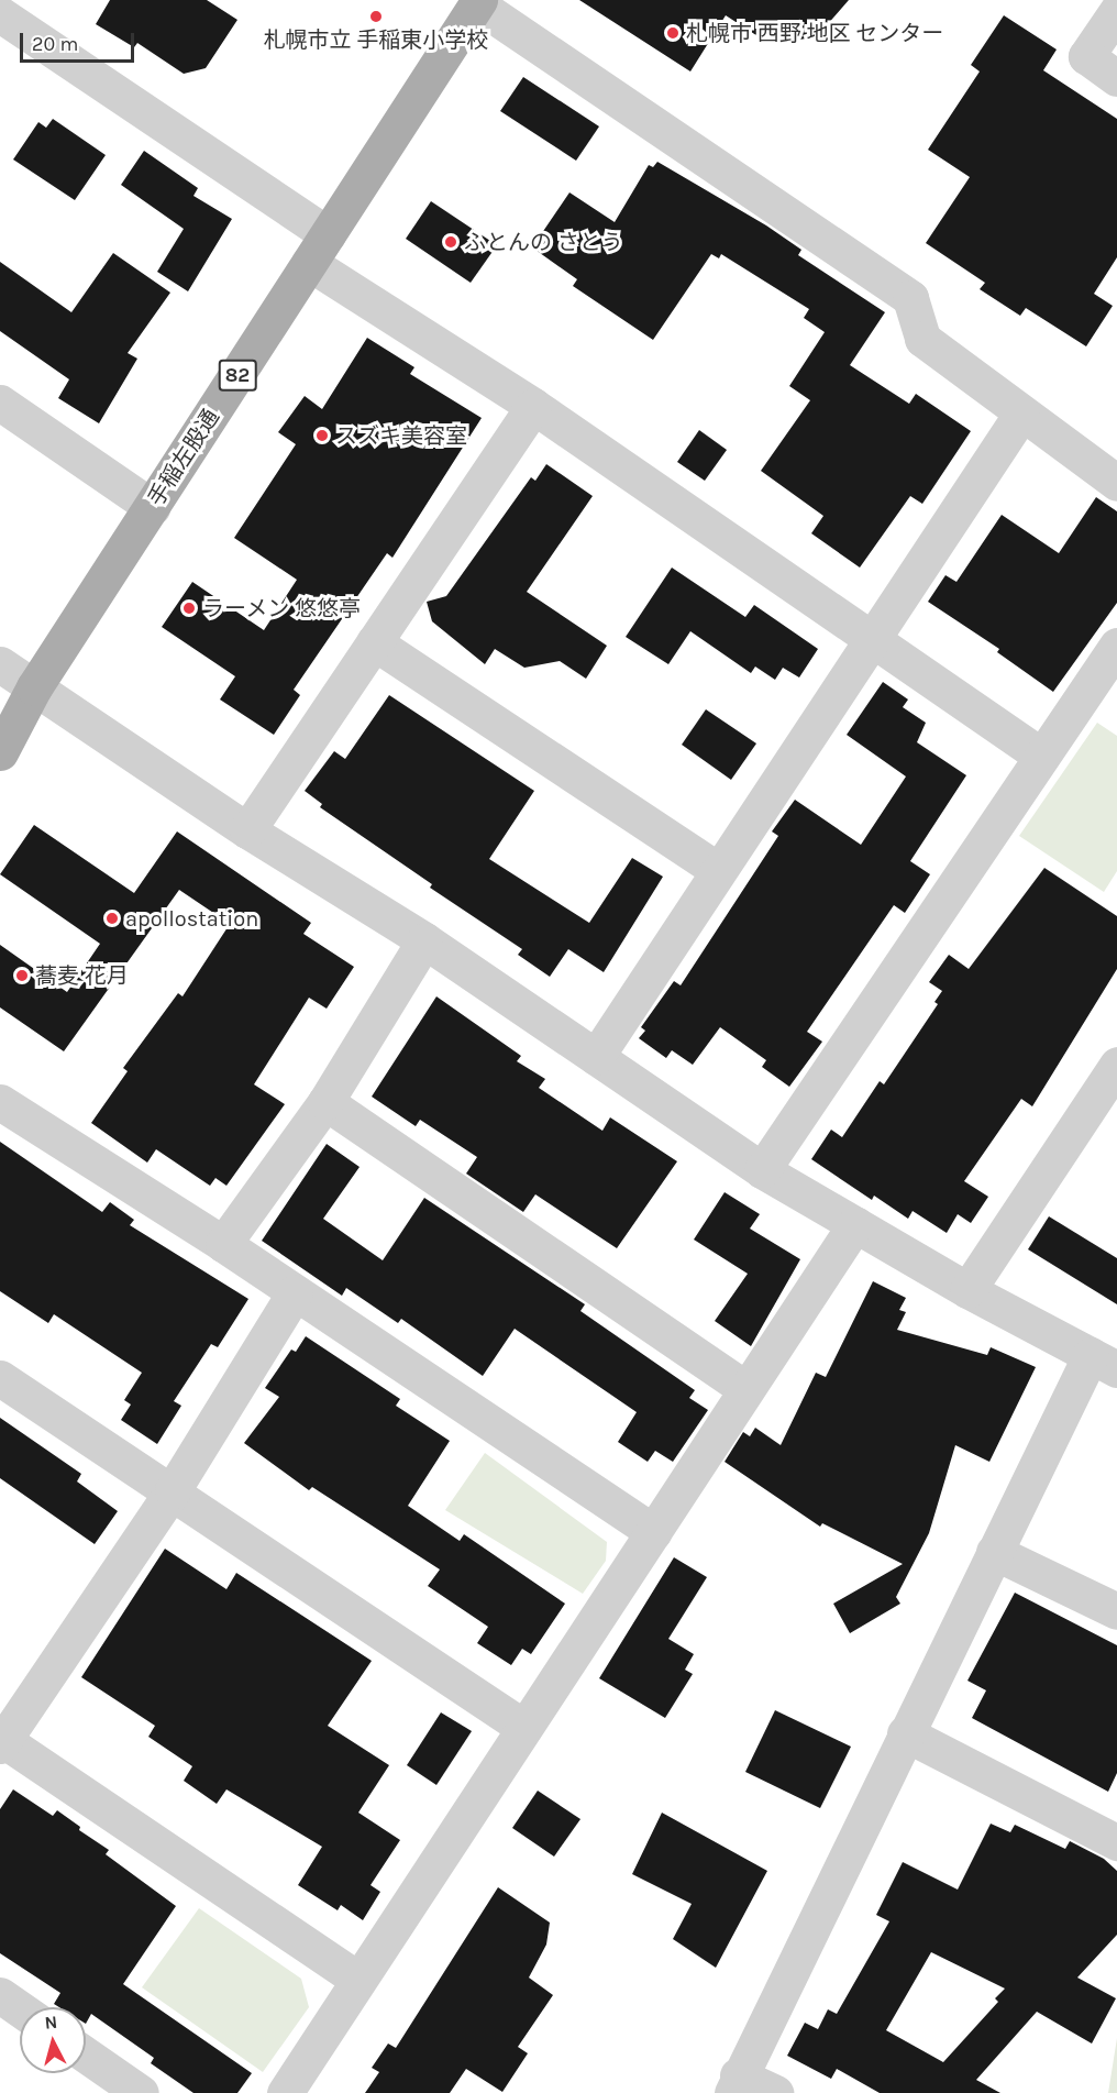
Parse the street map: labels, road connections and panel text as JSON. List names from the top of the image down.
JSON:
{
  "streets": {
    "main road": ["82", "手稲左股通"]
  },
  "places": [
    "札幌市立 手稲東小学校",
    "札幌市 西野 地区 センター",
    "ふとんの さとう",
    "スズキ美容室",
    "ラーメン 悠悠亭",
    "apollostation",
    "蕎麦 花月"
  ],
  "scale_bar": "20 m",
  "north": "top"
}
